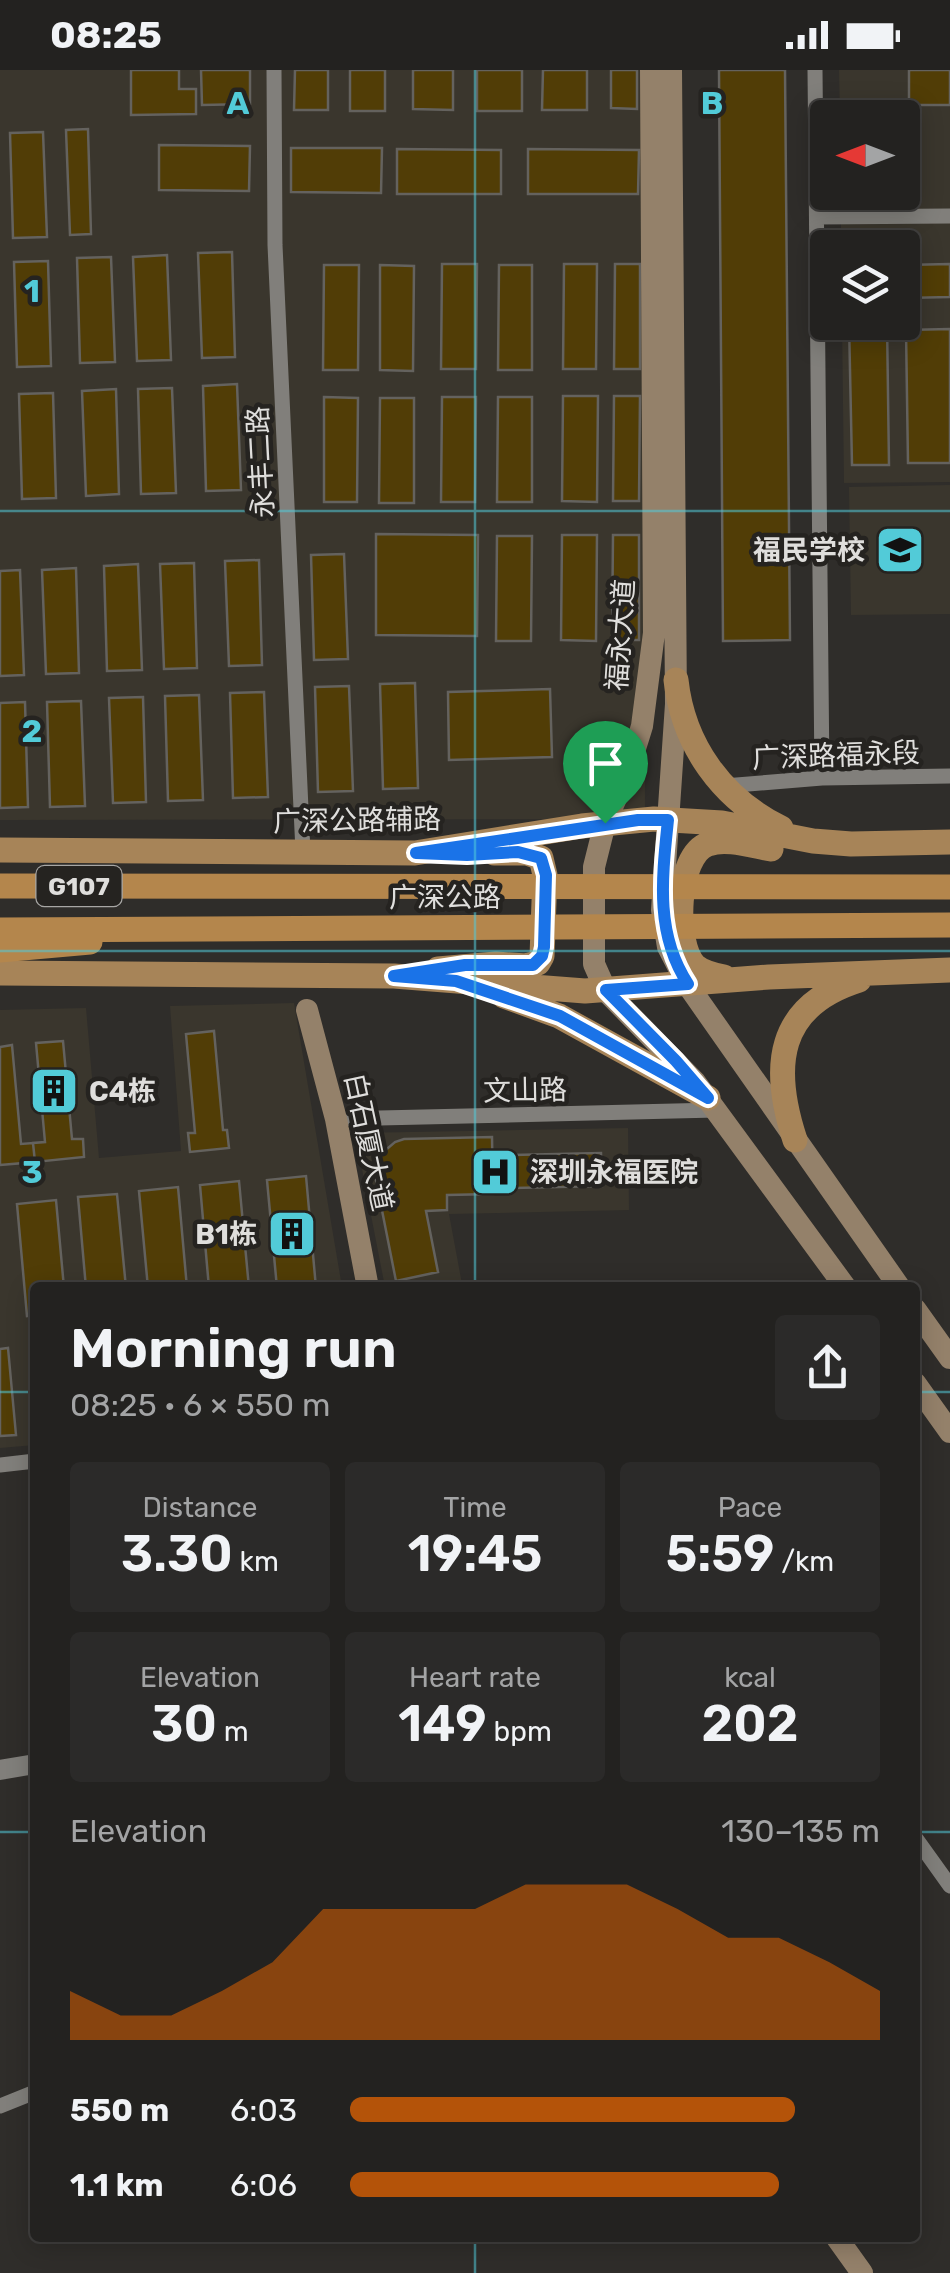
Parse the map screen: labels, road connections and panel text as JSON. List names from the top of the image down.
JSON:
{
  "streets": {
    "highway": ["G107", "广深公路"],
    "main road": ["福永大道", "广深公路辅路", "白石厦大道"],
    "street": ["永丰二路", "广深路福永段", "文山路"]
  },
  "crossings": [
    ["永丰二路", "广深公路辅路"],
    ["福永大道", "广深公路辅路"],
    ["福永大道", "文山路"],
    ["文山路", "白石厦大道"]
  ],
  "places": {
    "school or university": ["福民学校"],
    "building": ["C4栋", "B1栋"],
    "hospital": ["深圳永福医院"]
  },
  "north": "left",
  "page": {
    "status": "08:25",
    "heading": ["Morning run", "08:25 · 6 × 550 m"],
    "stats": [
      ["Distance", "3.30 km"],
      ["Time", "19:45"],
      ["Pace", "5:59 /km"],
      ["Elevation", "30 m"],
      ["Heart rate", "149 bpm"],
      ["kcal", "202"]
    ],
    "chart": ["Elevation", "130–135 m"],
    "list": [
      {
        "name": "550 m",
        "note": "6:03"
      },
      {
        "name": "1.1 km",
        "note": "6:06"
      }
    ]
  },
  "grid": {
    "columns": ["A", "B"],
    "rows": ["1", "2", "3"]
  }
}
